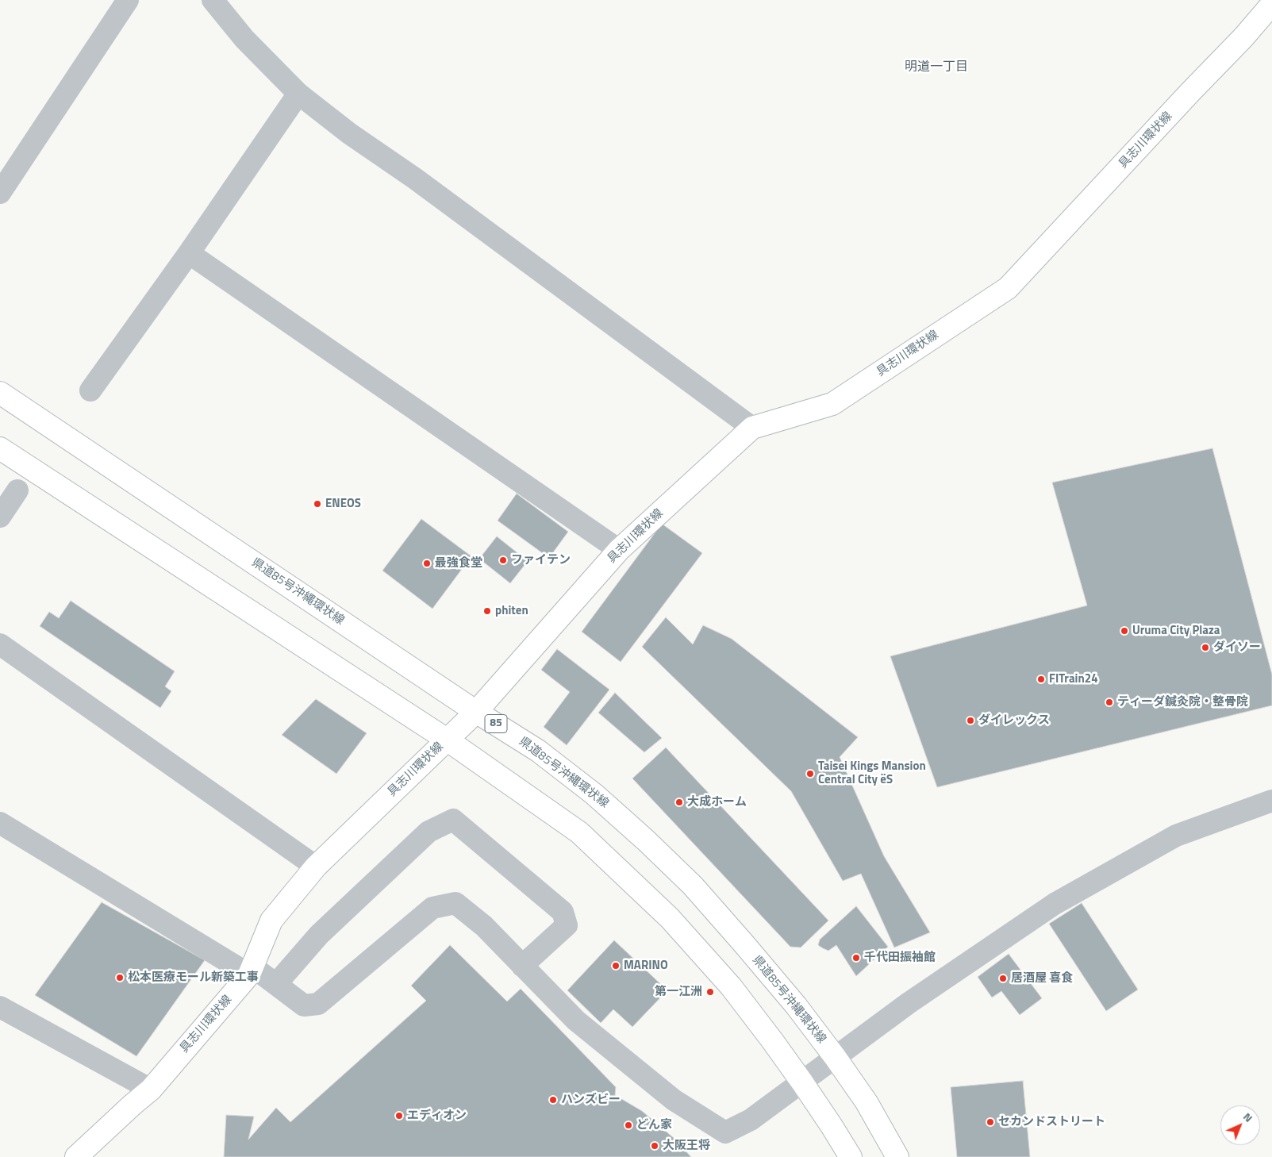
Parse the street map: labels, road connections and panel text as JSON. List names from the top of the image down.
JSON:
{
  "streets": {
    "main road": ["具志川環状線", "県道85号沖縄環状線", "85"]
  },
  "crossings": [
    ["具志川環状線", "県道85号沖縄環状線"]
  ],
  "districts": ["明道一丁目"],
  "places": [
    "ENEOS",
    "ファイテン",
    "最強食堂",
    "phiten",
    "Uruma City Plaza",
    "ダイソー",
    "FITrain24",
    "ティーダ鍼灸院・整骨院",
    "ダイレックス",
    "Taisei Kings Mansion Central City ëS",
    "大成ホーム",
    "千代田振袖館",
    "MARINO",
    "松本医療モール新築工事",
    "居酒屋 喜食",
    "第一江洲",
    "ハンズビー",
    "エディオン",
    "セカンドストリート",
    "どん家",
    "大阪王将"
  ],
  "north": "top right"
}
